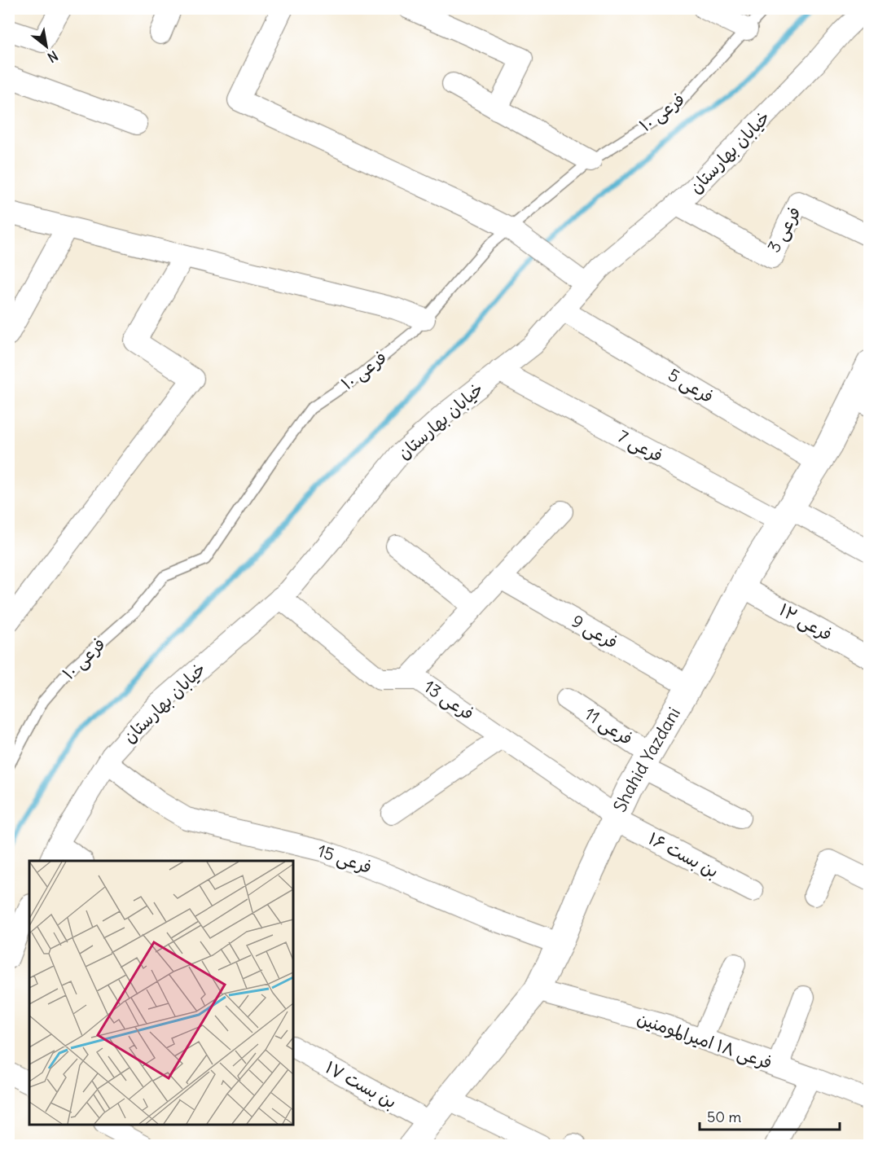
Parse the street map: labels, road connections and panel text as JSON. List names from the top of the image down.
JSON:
{
  "streets": {
    "street": [
      "خیابان بهارستان",
      "فرعی 3",
      "فرعی 5",
      "فرعی 7",
      "فرعی ۱۲",
      "فرعی 9",
      "فرعی 13",
      "فرعی 11",
      "Shahid Yazdani",
      "بن بست ۱۶",
      "فرعی 15",
      "فرعی ۱۸ امیرالمومنین",
      "بن بست ۱۷"
    ],
    "lane": ["فرعی ۱۰"]
  },
  "crossings": [
    ["خیابان بهارستان", "فرعی 3"],
    ["خیابان بهارستان", "فرعی 5"],
    ["خیابان بهارستان", "فرعی 7"],
    ["خیابان بهارستان", "فرعی 13"],
    ["خیابان بهارستان", "فرعی 15"],
    ["فرعی 5", "Shahid Yazdani"],
    ["فرعی 7", "Shahid Yazdani"],
    ["فرعی ۱۲", "Shahid Yazdani"],
    ["فرعی 9", "Shahid Yazdani"],
    ["فرعی 13", "Shahid Yazdani"],
    ["فرعی 13", "بن بست ۱۶"],
    ["فرعی 11", "Shahid Yazdani"],
    ["Shahid Yazdani", "بن بست ۱۶"],
    ["Shahid Yazdani", "فرعی 15"],
    ["Shahid Yazdani", "فرعی ۱۸ امیرالمومنین"],
    ["Shahid Yazdani", "بن بست ۱۷"]
  ],
  "scale_bar": "50 m",
  "north": "bottom right"
}
